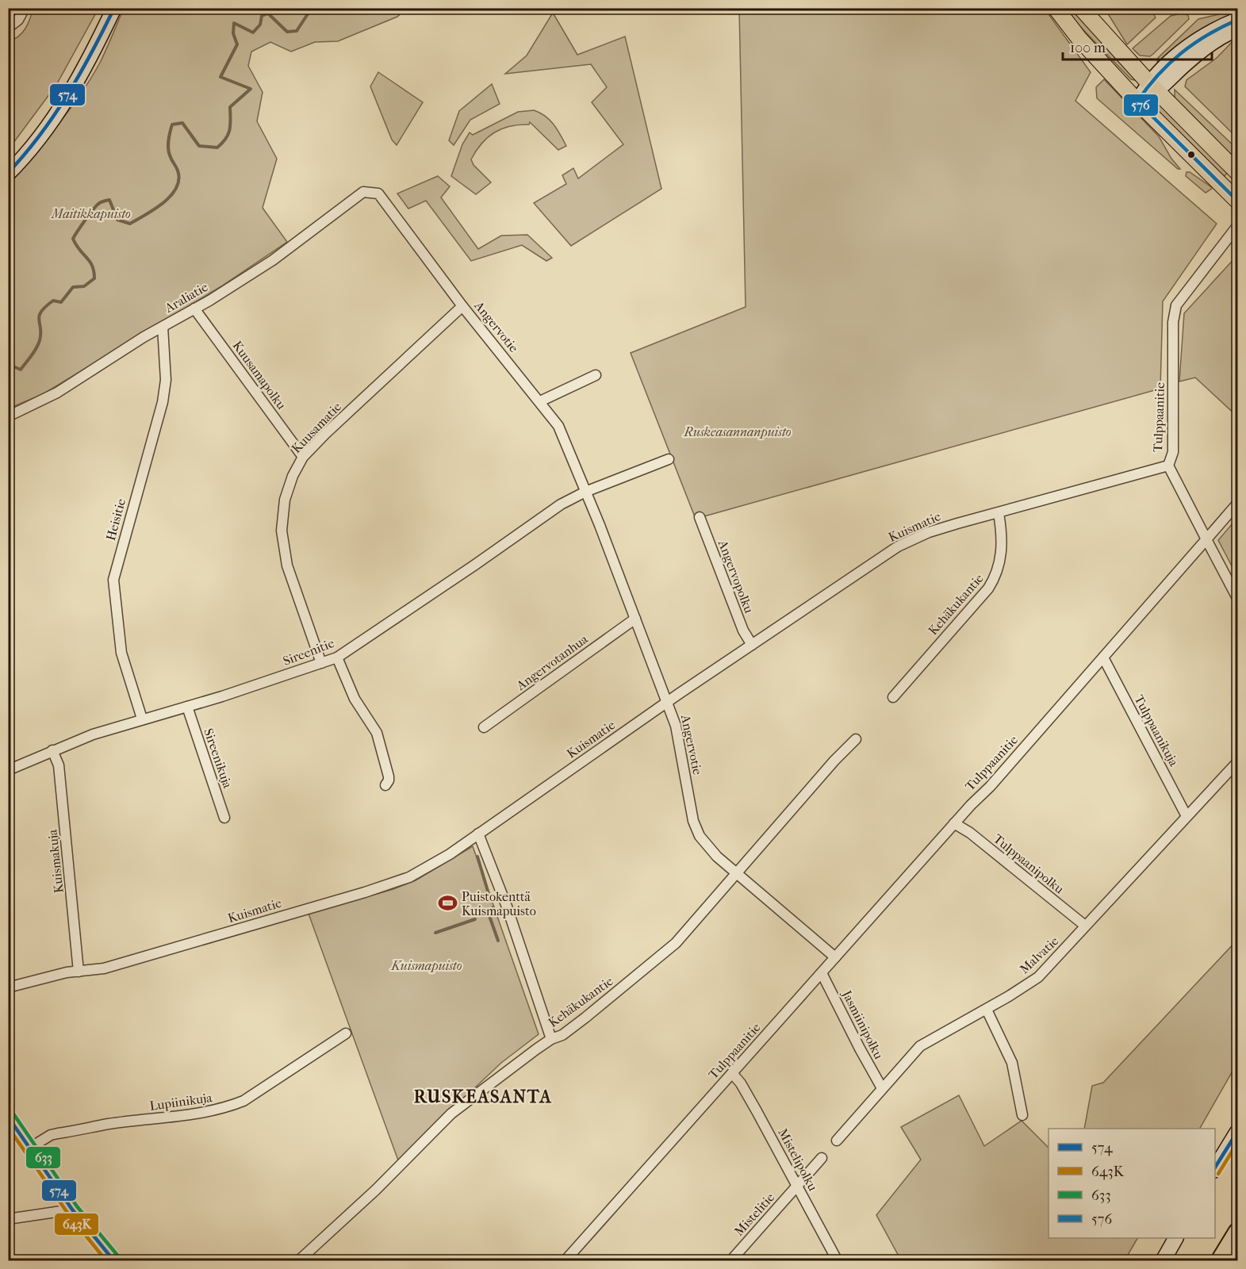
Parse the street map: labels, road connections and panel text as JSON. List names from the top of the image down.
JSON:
{
  "streets": {
    "street": [
      "Araliatie",
      "Angervotie",
      "Kuusamapolku",
      "Tulppaanitie",
      "Kuusamatie",
      "Heisitie",
      "Kuismatie",
      "Angervopolku",
      "Kehäkukantie",
      "Sireenitie",
      "Angervotanhua",
      "Tulppaanikuja",
      "Sireenikuja",
      "Kuismakuja",
      "Tulppaanipolku",
      "Malvatie",
      "Jasmiinipolku",
      "Lupiinikuja",
      "Mistelipolku",
      "Mistelitie"
    ]
  },
  "crossings": [
    ["Araliatie", "Angervotie"],
    ["Araliatie", "Kuusamapolku"],
    ["Araliatie", "Heisitie"],
    ["Angervotie", "Tulppaanitie"],
    ["Angervotie", "Kuusamatie"],
    ["Angervotie", "Kuismatie"],
    ["Angervotie", "Kehäkukantie"],
    ["Angervotie", "Sireenitie"],
    ["Angervotie", "Angervotanhua"],
    ["Kuusamapolku", "Kuusamatie"],
    ["Tulppaanitie", "Kuismatie"],
    ["Tulppaanitie", "Tulppaanikuja"],
    ["Tulppaanitie", "Tulppaanipolku"],
    ["Tulppaanitie", "Jasmiinipolku"],
    ["Tulppaanitie", "Mistelipolku"],
    ["Kuusamatie", "Sireenitie"],
    ["Heisitie", "Sireenitie"],
    ["Kuismatie", "Angervopolku"],
    ["Kuismatie", "Kehäkukantie"],
    ["Kuismatie", "Kuismakuja"],
    ["Sireenitie", "Sireenikuja"],
    ["Sireenitie", "Kuismakuja"],
    ["Tulppaanikuja", "Malvatie"],
    ["Tulppaanipolku", "Malvatie"],
    ["Malvatie", "Jasmiinipolku"],
    ["Mistelipolku", "Mistelitie"]
  ],
  "districts": ["RUSKEASANTA"],
  "parks": ["Maitikkapuisto", "Ruskeasannanpuisto", "Kuismapuisto"],
  "places": {
    "sports": ["Puistokenttä Kuismapuisto"]
  },
  "lines": [
    "transit line 574",
    "transit line 576",
    "transit line 633",
    "transit line 643K"
  ],
  "legend": [
    "574",
    "643K",
    "633",
    "576"
  ],
  "scale_bar": "100 m"
}
